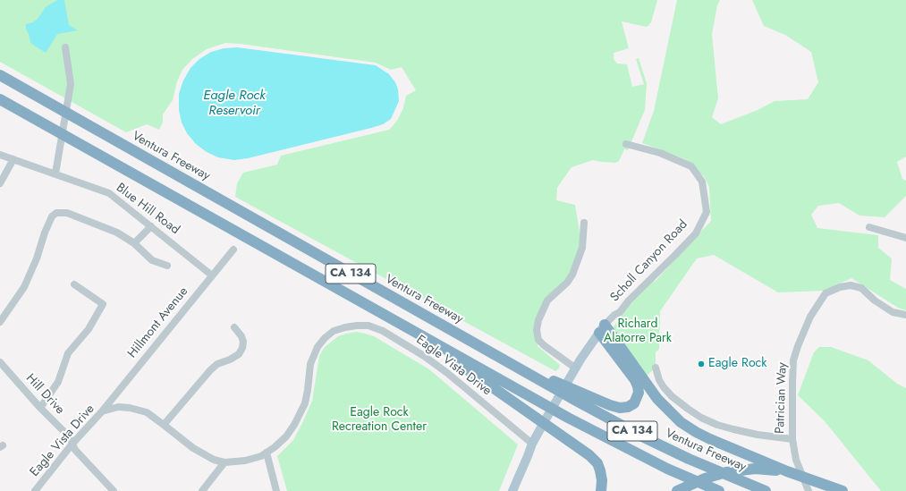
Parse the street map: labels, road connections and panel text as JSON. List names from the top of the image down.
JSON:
{
  "streets": {
    "highway": ["Ventura Freeway", "CA 134"],
    "main road": ["Scholl Canyon Road"],
    "street": [
      "Blue Hill Road",
      "Hillmont Avenue",
      "Eagle Vista Drive",
      "Hill Drive",
      "Patrician Way"
    ]
  },
  "crossings": [
    ["Blue Hill Road", "Hillmont Avenue"],
    ["Scholl Canyon Road", "Eagle Vista Drive"],
    ["Hillmont Avenue", "Eagle Vista Drive"],
    ["Eagle Vista Drive", "Hill Drive"]
  ],
  "water": ["Eagle Rock Reservoir"],
  "parks": ["Richard Alatorre Park", "Eagle Rock Recreation Center"],
  "places": ["Eagle Rock"]
}
